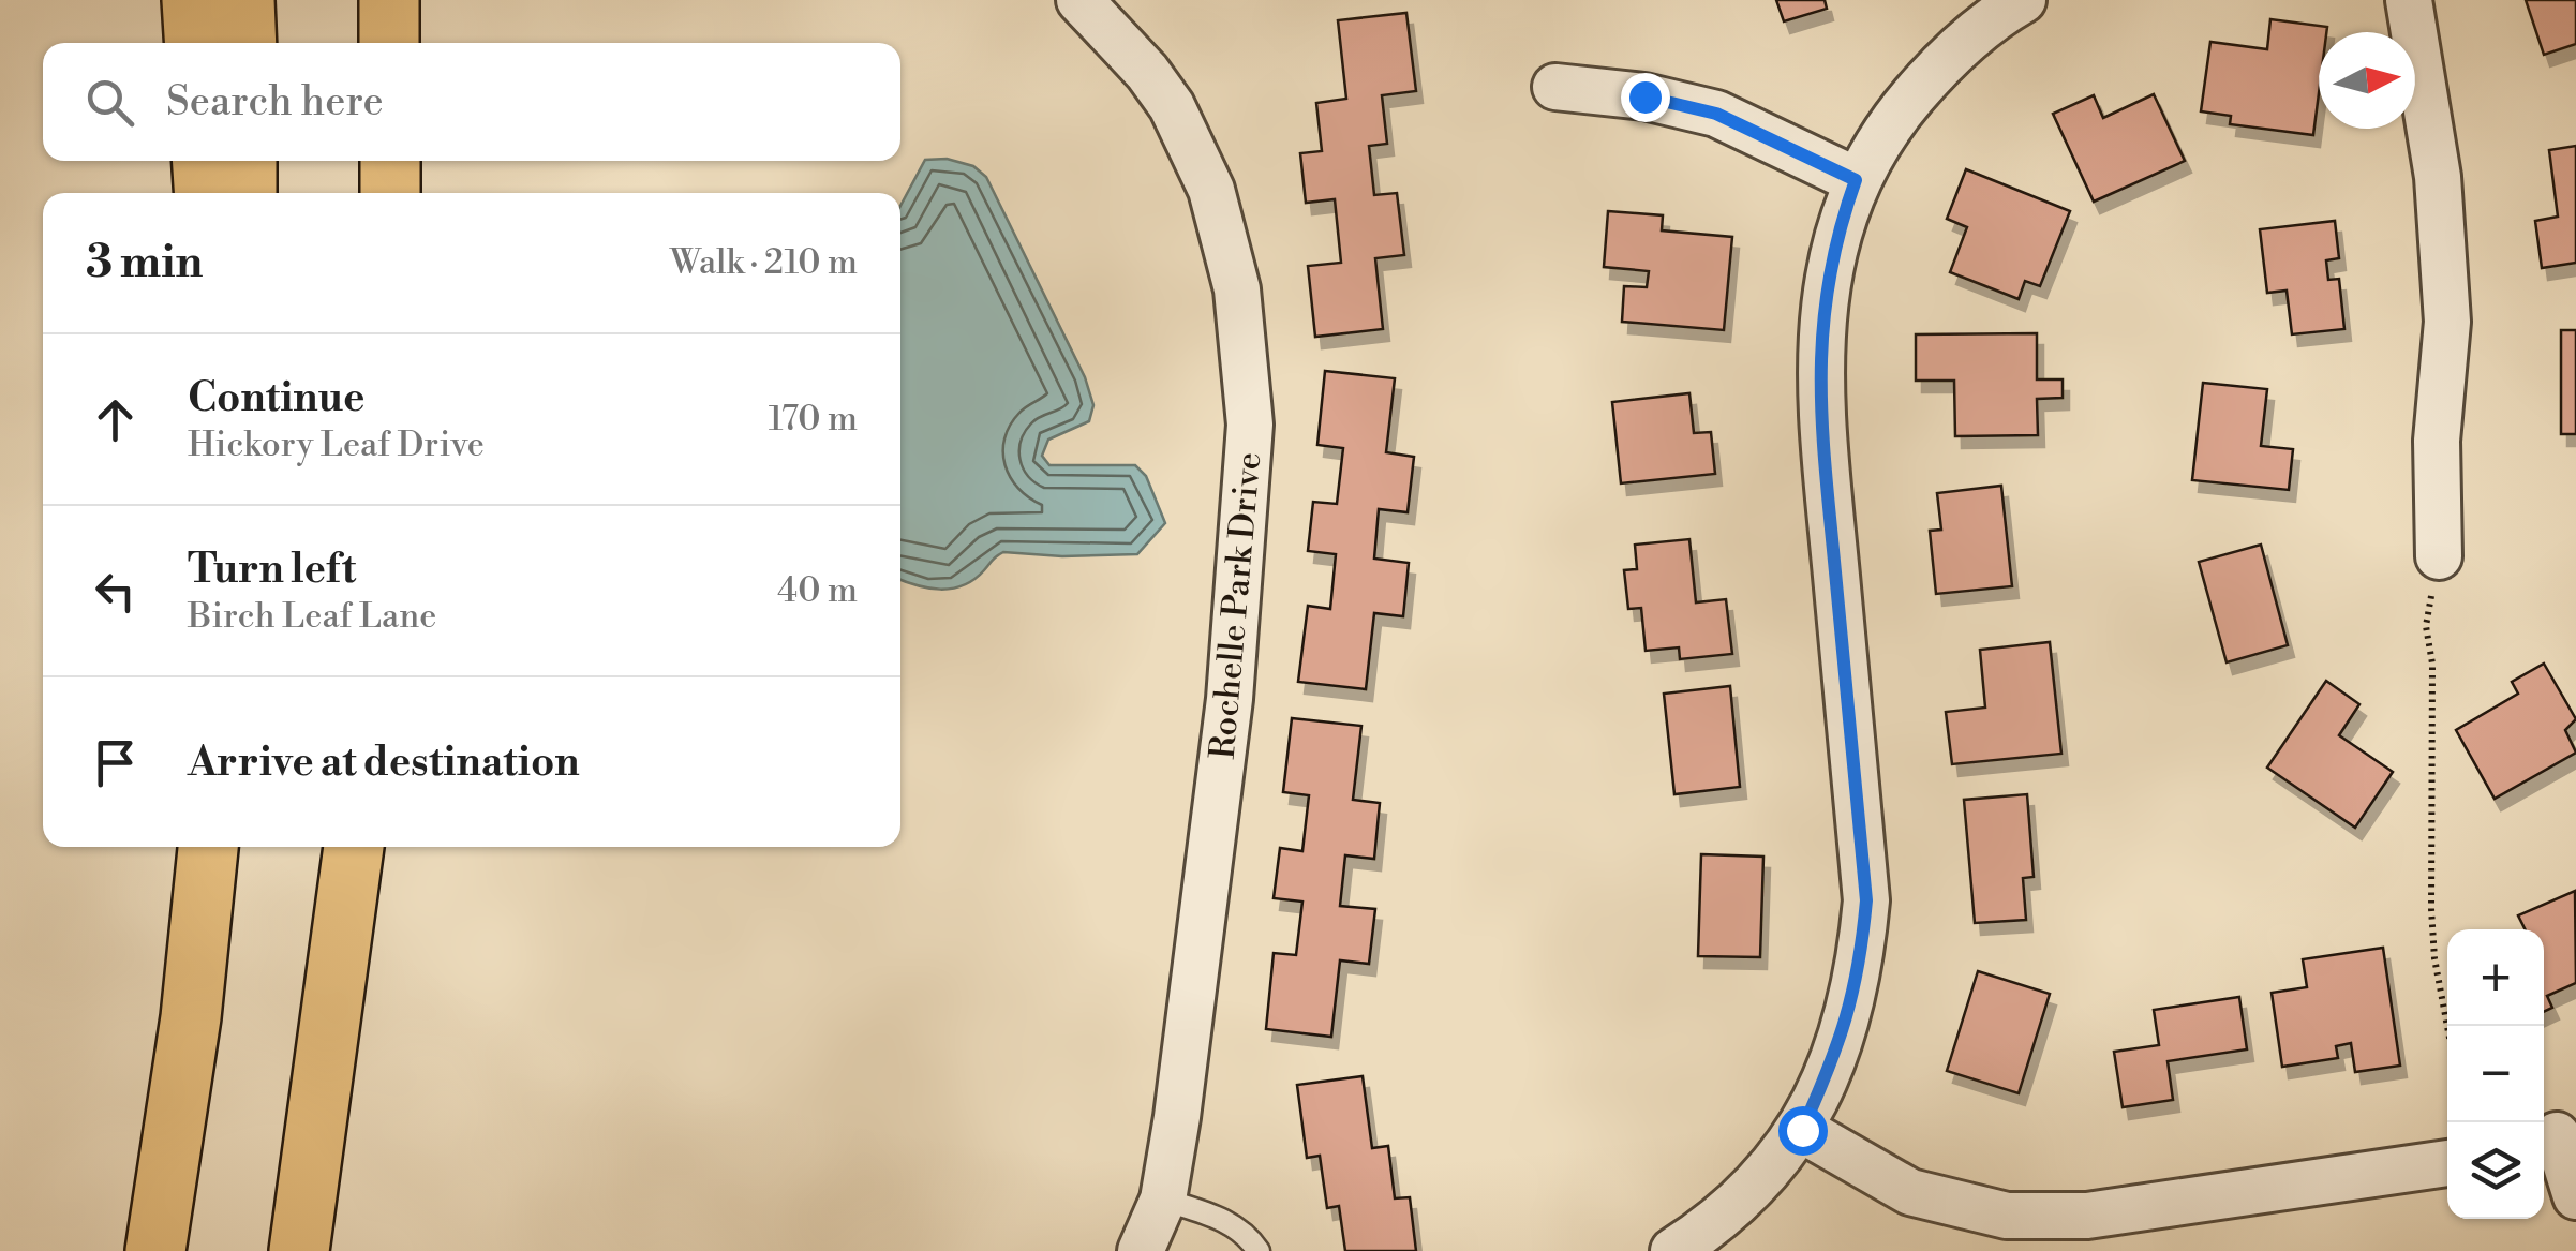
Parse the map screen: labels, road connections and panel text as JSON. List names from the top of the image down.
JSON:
{
  "streets": {
    "street": ["Rochelle Park Drive"]
  },
  "north": "right",
  "page": {
    "search": "Search here",
    "heading": ["3 min", "Walk · 210 m"],
    "list": [
      ["Continue", "Hickory Leaf Drive", "170 m"],
      ["Turn left", "Birch Leaf Lane", "40 m"],
      "Arrive at destination"
    ],
    "map_buttons": ["+", "−"]
  }
}
